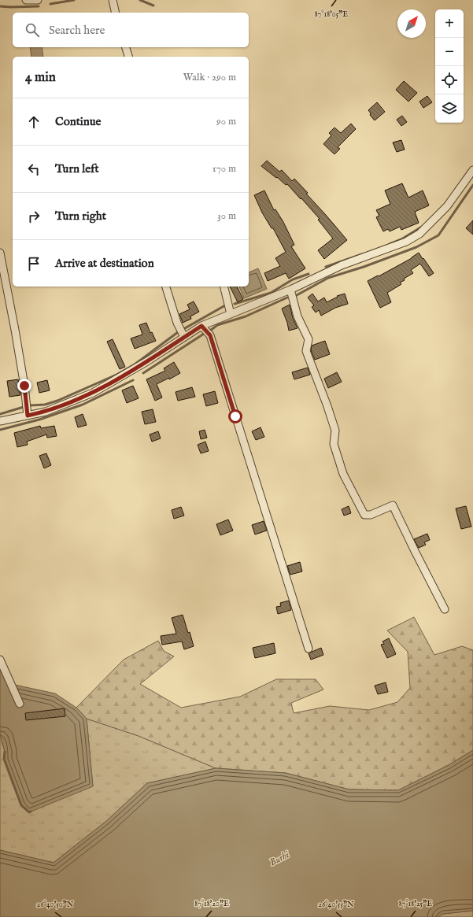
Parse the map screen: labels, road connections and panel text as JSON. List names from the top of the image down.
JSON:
{
  "water": ["Burhi"],
  "north": "top right",
  "page": {
    "map_buttons": ["+", "−"],
    "search": "Search here",
    "heading": ["4 min", "Walk · 290 m"],
    "list": [
      ["Continue", "90 m"],
      ["Turn left", "170 m"],
      ["Turn right", "30 m"],
      "Arrive at destination"
    ]
  },
  "coordinates": [
    "87°18'05\"E",
    "87°18'20\"E",
    "87°18'25\"E",
    "26°40'50\"N",
    "26°40'55\"N"
  ]
}
